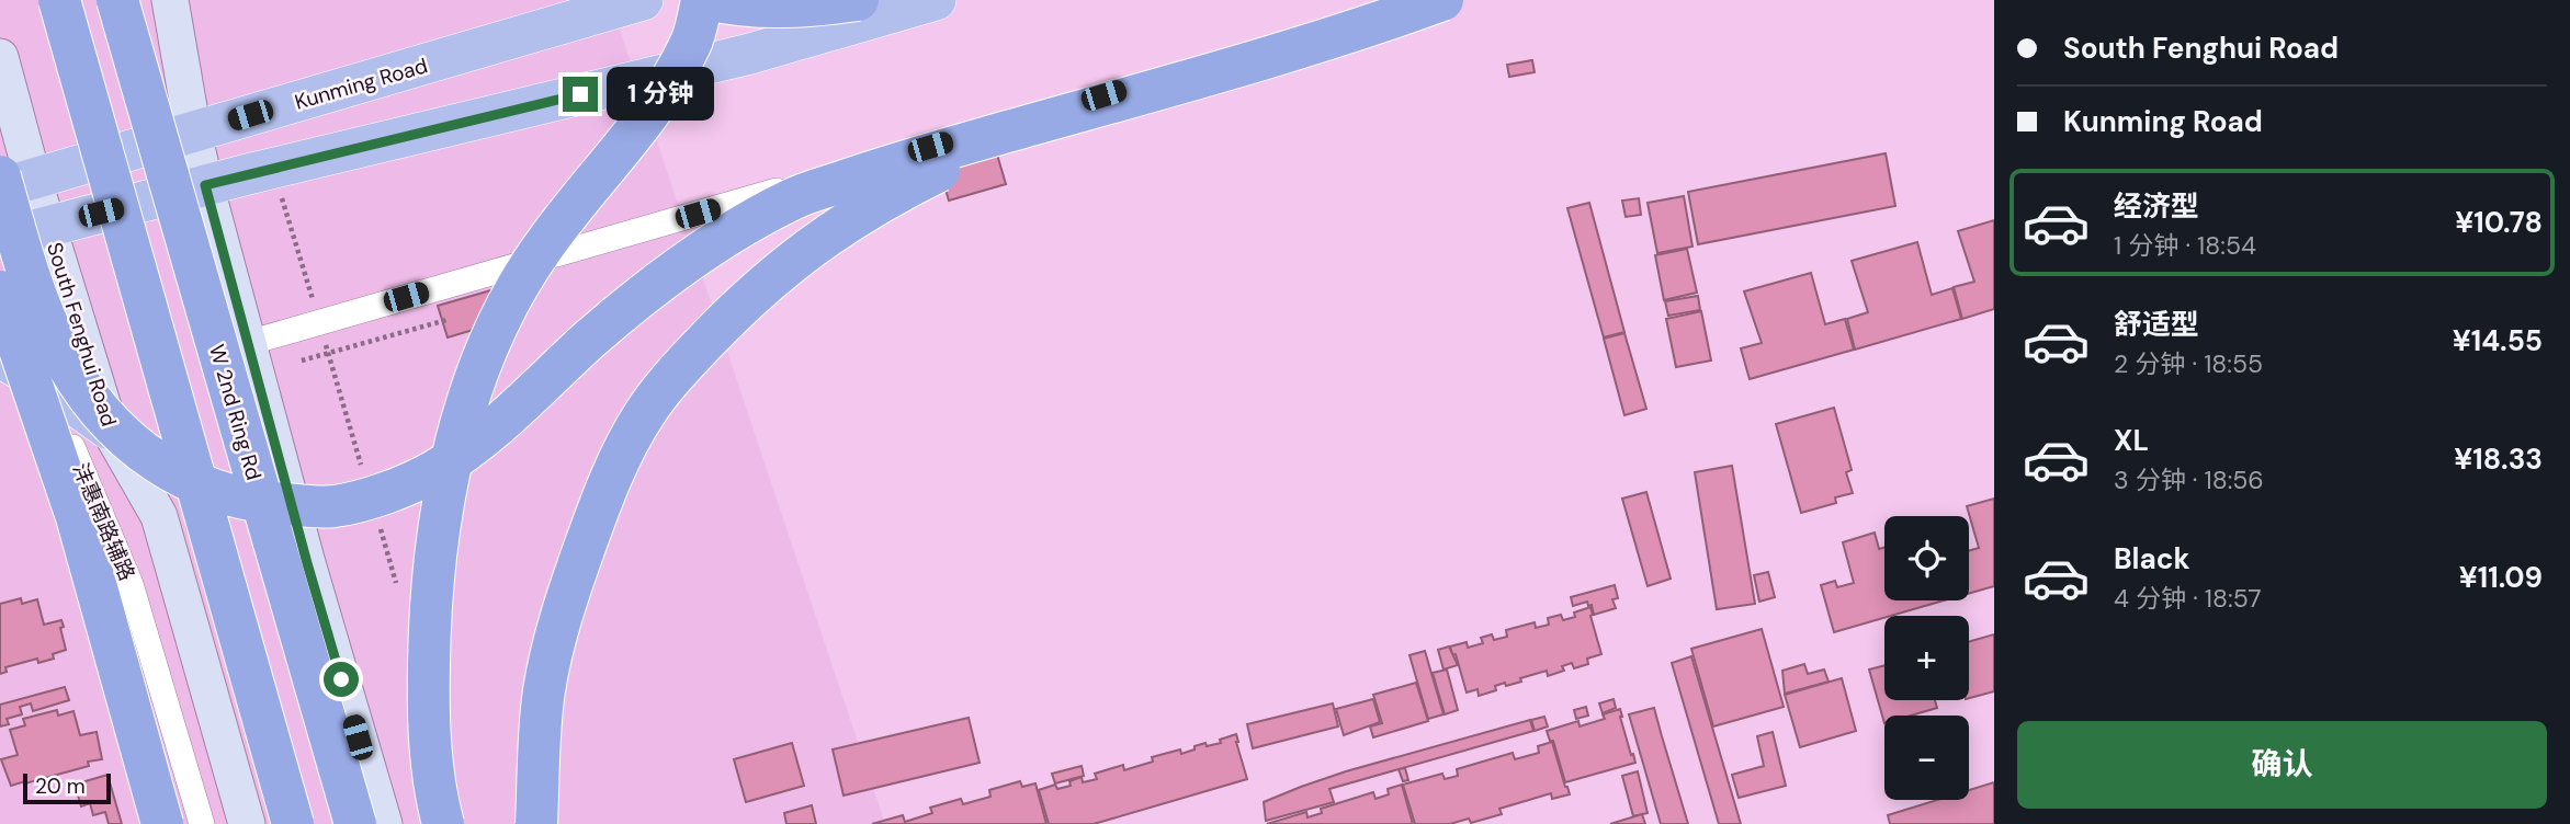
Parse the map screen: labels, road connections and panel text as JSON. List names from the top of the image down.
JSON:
{
  "streets": {
    "highway": ["W 2nd Ring Rd"],
    "main road": ["Kunming Road", "South Fenghui Road"],
    "street": ["沣惠南路辅路"]
  },
  "crossings": [
    ["Kunming Road", "South Fenghui Road"]
  ],
  "scale_bar": "20 m",
  "page": {
    "banner": ["South Fenghui Road", "Kunming Road"],
    "bubble": "1 分钟",
    "list": [
      {
        "name": "经济型",
        "note": "1 分钟 · 18:54",
        "value": "¥10.78"
      },
      {
        "name": "舒适型",
        "note": "2 分钟 · 18:55",
        "value": "¥14.55"
      },
      {
        "name": "XL",
        "note": "3 分钟 · 18:56",
        "value": "¥18.33"
      },
      {
        "name": "Black",
        "note": "4 分钟 · 18:57",
        "value": "¥11.09"
      }
    ],
    "map_buttons": ["+", "−"],
    "buttons": "确认",
    "scale": "20 m"
  }
}
